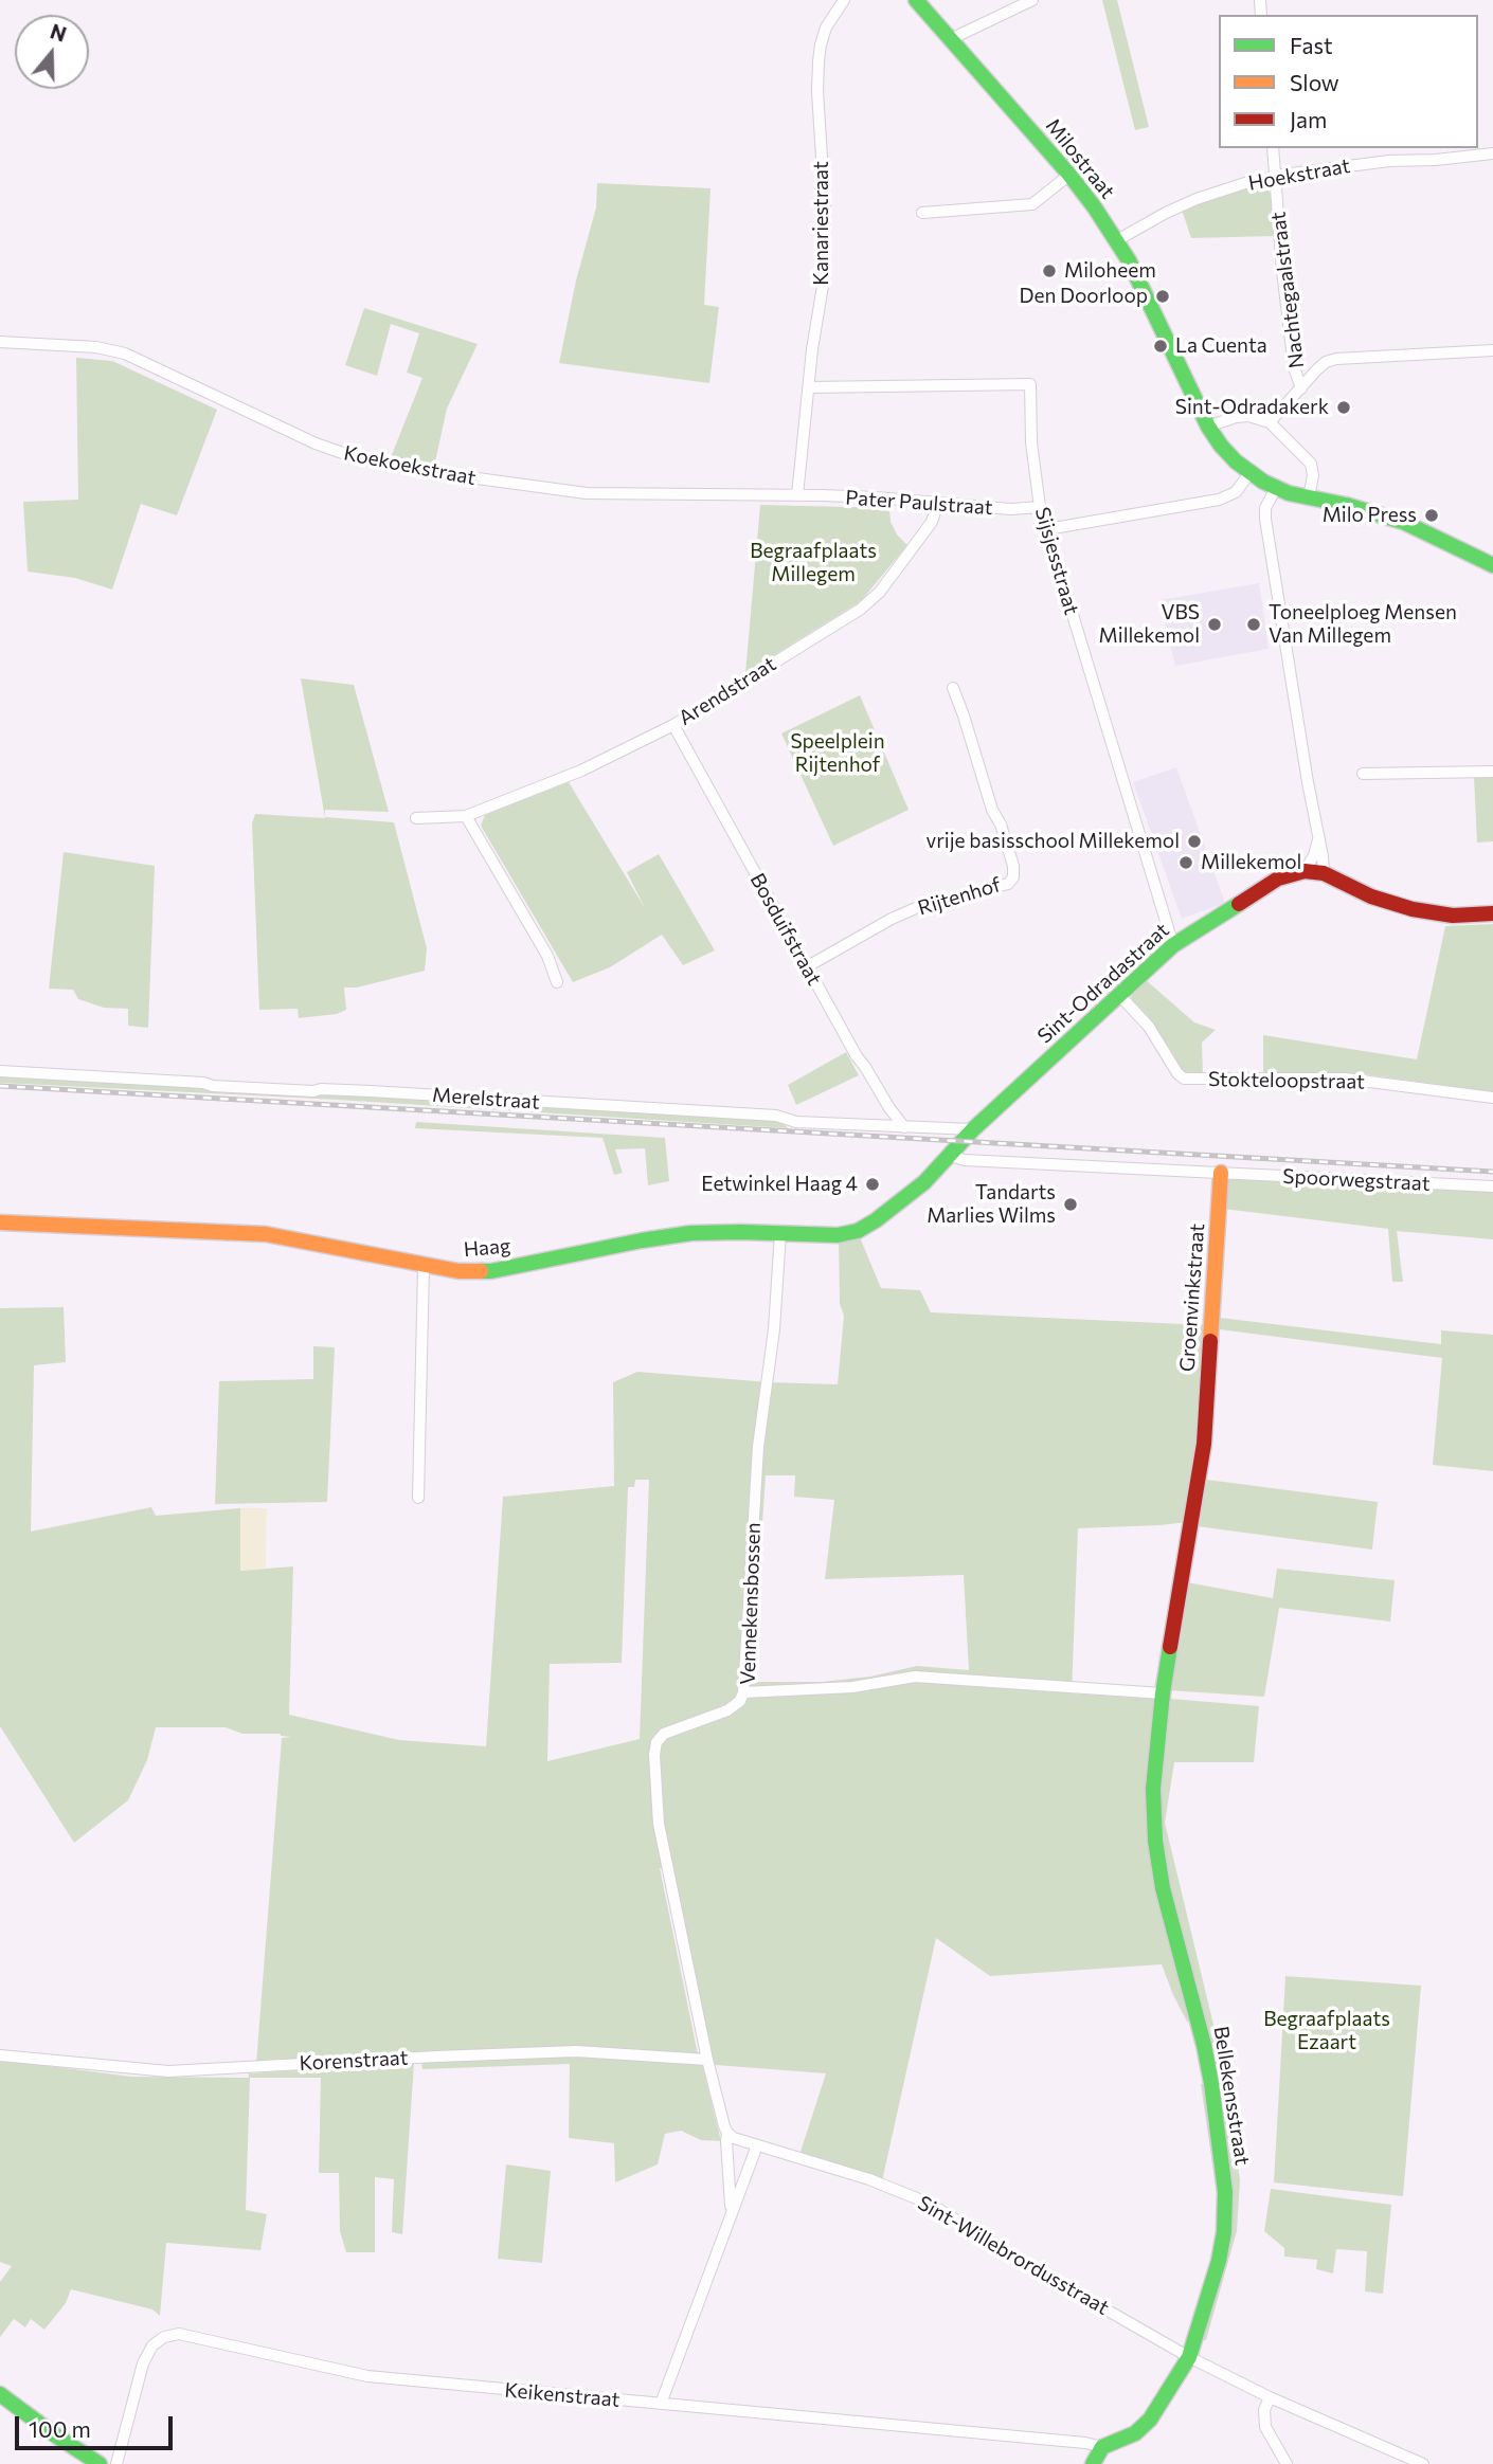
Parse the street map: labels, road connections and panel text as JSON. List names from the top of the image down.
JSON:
{
  "streets": {
    "street": [
      "Milostraat",
      "Hoekstraat",
      "Kanariestraat",
      "Nachtegaalstraat",
      "Koekoekstraat",
      "Pater Paulstraat",
      "Sijsjesstraat",
      "Arendstraat",
      "Rijtenhof",
      "Bosduifstraat",
      "Sint-Odradastraat",
      "Stokteloopstraat",
      "Merelstraat",
      "Spoorwegstraat",
      "Haag",
      "Groenvinkstraat",
      "Vennekensbossen",
      "Korenstraat",
      "Bellekensstraat",
      "Sint-Willebrordusstraat",
      "Keikenstraat"
    ]
  },
  "crossings": [
    ["Milostraat", "Hoekstraat"],
    ["Hoekstraat", "Nachtegaalstraat"],
    ["Kanariestraat", "Koekoekstraat"],
    ["Kanariestraat", "Pater Paulstraat"],
    ["Kanariestraat", "Sijsjesstraat"],
    ["Koekoekstraat", "Pater Paulstraat"],
    ["Pater Paulstraat", "Sijsjesstraat"],
    ["Pater Paulstraat", "Arendstraat"],
    ["Sijsjesstraat", "Sint-Odradastraat"],
    ["Arendstraat", "Bosduifstraat"],
    ["Rijtenhof", "Bosduifstraat"],
    ["Bosduifstraat", "Merelstraat"],
    ["Sint-Odradastraat", "Stokteloopstraat"],
    ["Sint-Odradastraat", "Merelstraat"],
    ["Sint-Odradastraat", "Haag"],
    ["Spoorwegstraat", "Groenvinkstraat"],
    ["Haag", "Vennekensbossen"],
    ["Groenvinkstraat", "Vennekensbossen"],
    ["Groenvinkstraat", "Bellekensstraat"],
    ["Vennekensbossen", "Bellekensstraat"],
    ["Bellekensstraat", "Sint-Willebrordusstraat"],
    ["Bellekensstraat", "Keikenstraat"]
  ],
  "parks": ["Begraafplaats Millegem", "Speelplein Rijtenhof", "Begraafplaats Ezaart"],
  "places": [
    "Miloheem",
    "Den Doorloop",
    "La Cuenta",
    "Sint-Odradakerk",
    "Milo Press",
    "VBS Millekemol",
    "Toneelploeg Mensen Van Millegem",
    "vrije basisschool Millekemol",
    "Millekemol",
    "Eetwinkel Haag 4",
    "Tandarts Marlies Wilms"
  ],
  "legend": ["Fast", "Slow", "Jam"],
  "scale_bar": "100 m",
  "north": "top"
}
